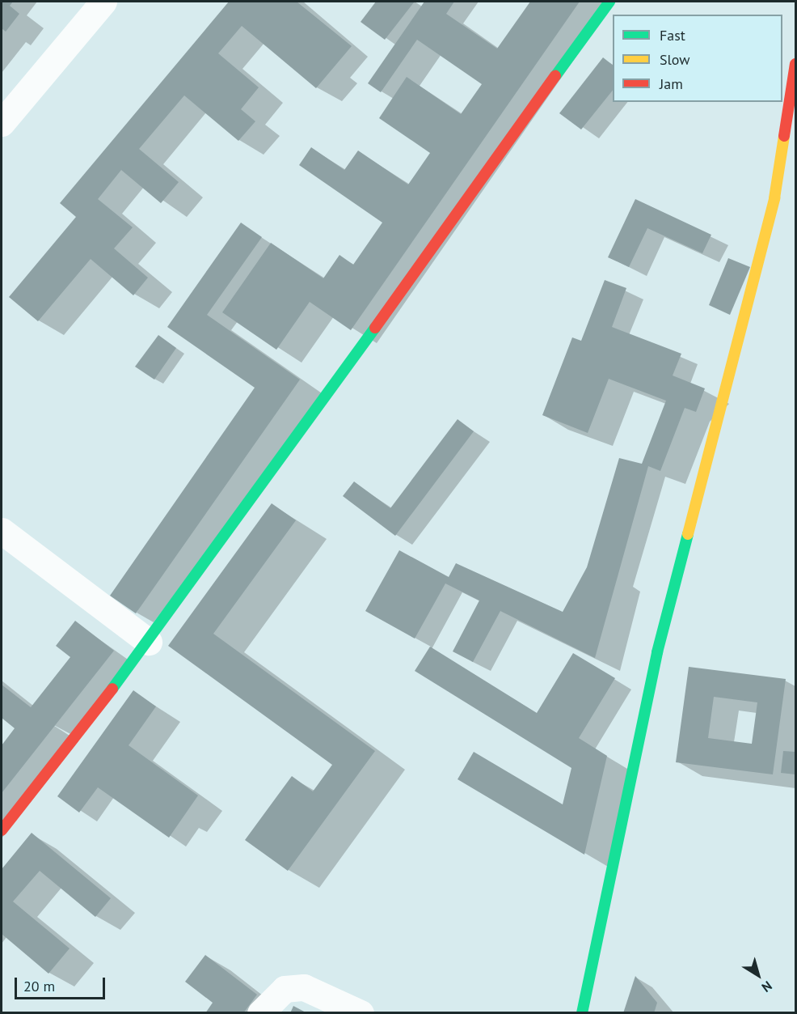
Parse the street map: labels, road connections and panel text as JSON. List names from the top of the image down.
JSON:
{
  "legend": ["Fast", "Slow", "Jam"],
  "scale_bar": "20 m",
  "north": "bottom right"
}
